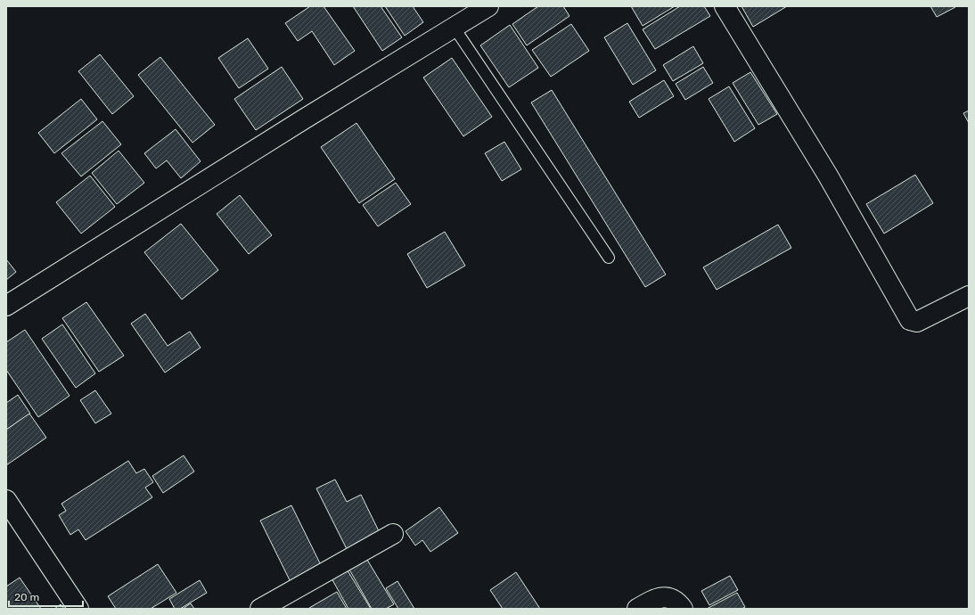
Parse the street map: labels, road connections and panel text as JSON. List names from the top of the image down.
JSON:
{
  "scale_bar": "20 m"
}
